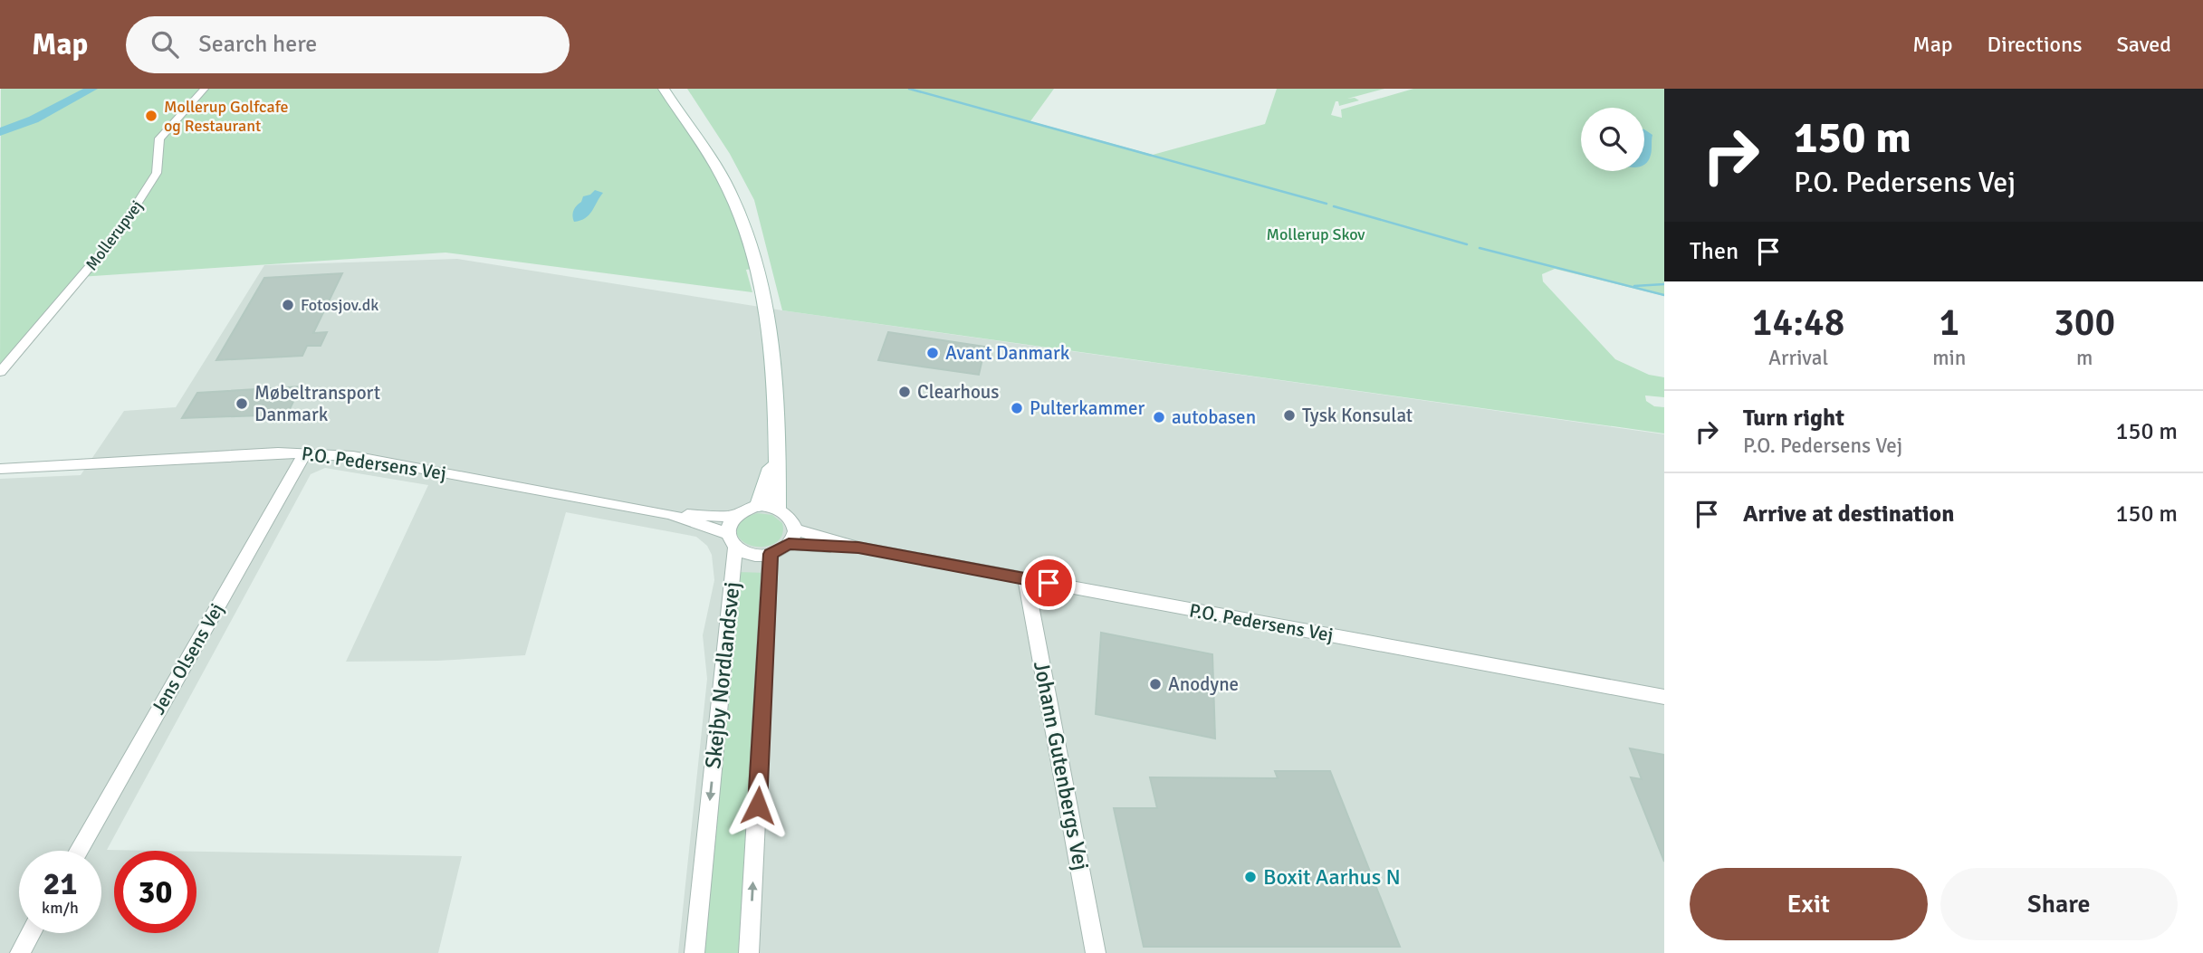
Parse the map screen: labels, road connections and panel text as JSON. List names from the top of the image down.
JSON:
{
  "streets": {
    "street": [
      "Mollerupvej",
      "P.O. Pedersens Vej",
      "Jens Olsens Vej",
      "Skejby Nordlandsvej",
      "Johann Gutenbergs Vej"
    ]
  },
  "crossings": [
    ["P.O. Pedersens Vej", "Jens Olsens Vej"],
    ["P.O. Pedersens Vej", "Skejby Nordlandsvej"],
    ["P.O. Pedersens Vej", "Johann Gutenbergs Vej"]
  ],
  "parks": ["Mollerup Skov"],
  "places": [
    "Mollerup Golfcafe og Restaurant",
    "Fotosjov.dk",
    "Avant Danmark",
    "Clearhous",
    "Møbeltransport Danmark",
    "Pulterkammer",
    "Tysk Konsulat",
    "autobasen",
    "Anodyne",
    "Boxit Aarhus N"
  ],
  "page": {
    "header": "Map",
    "search": "Search here",
    "nav": ["Map", "Directions", "Saved"],
    "turn": ["150 m", "P.O. Pedersens Vej"],
    "then": "Then",
    "eta": [
      "14:48",
      "Arrival",
      "1",
      "min",
      "300",
      "m"
    ],
    "list": [
      {
        "name": "Turn right",
        "note": "P.O. Pedersens Vej",
        "value": "150 m"
      },
      {
        "name": "Arrive at destination",
        "value": "150 m"
      }
    ],
    "speed": "21 km/h",
    "limit": "30",
    "buttons": ["Exit", "Share"]
  }
}
